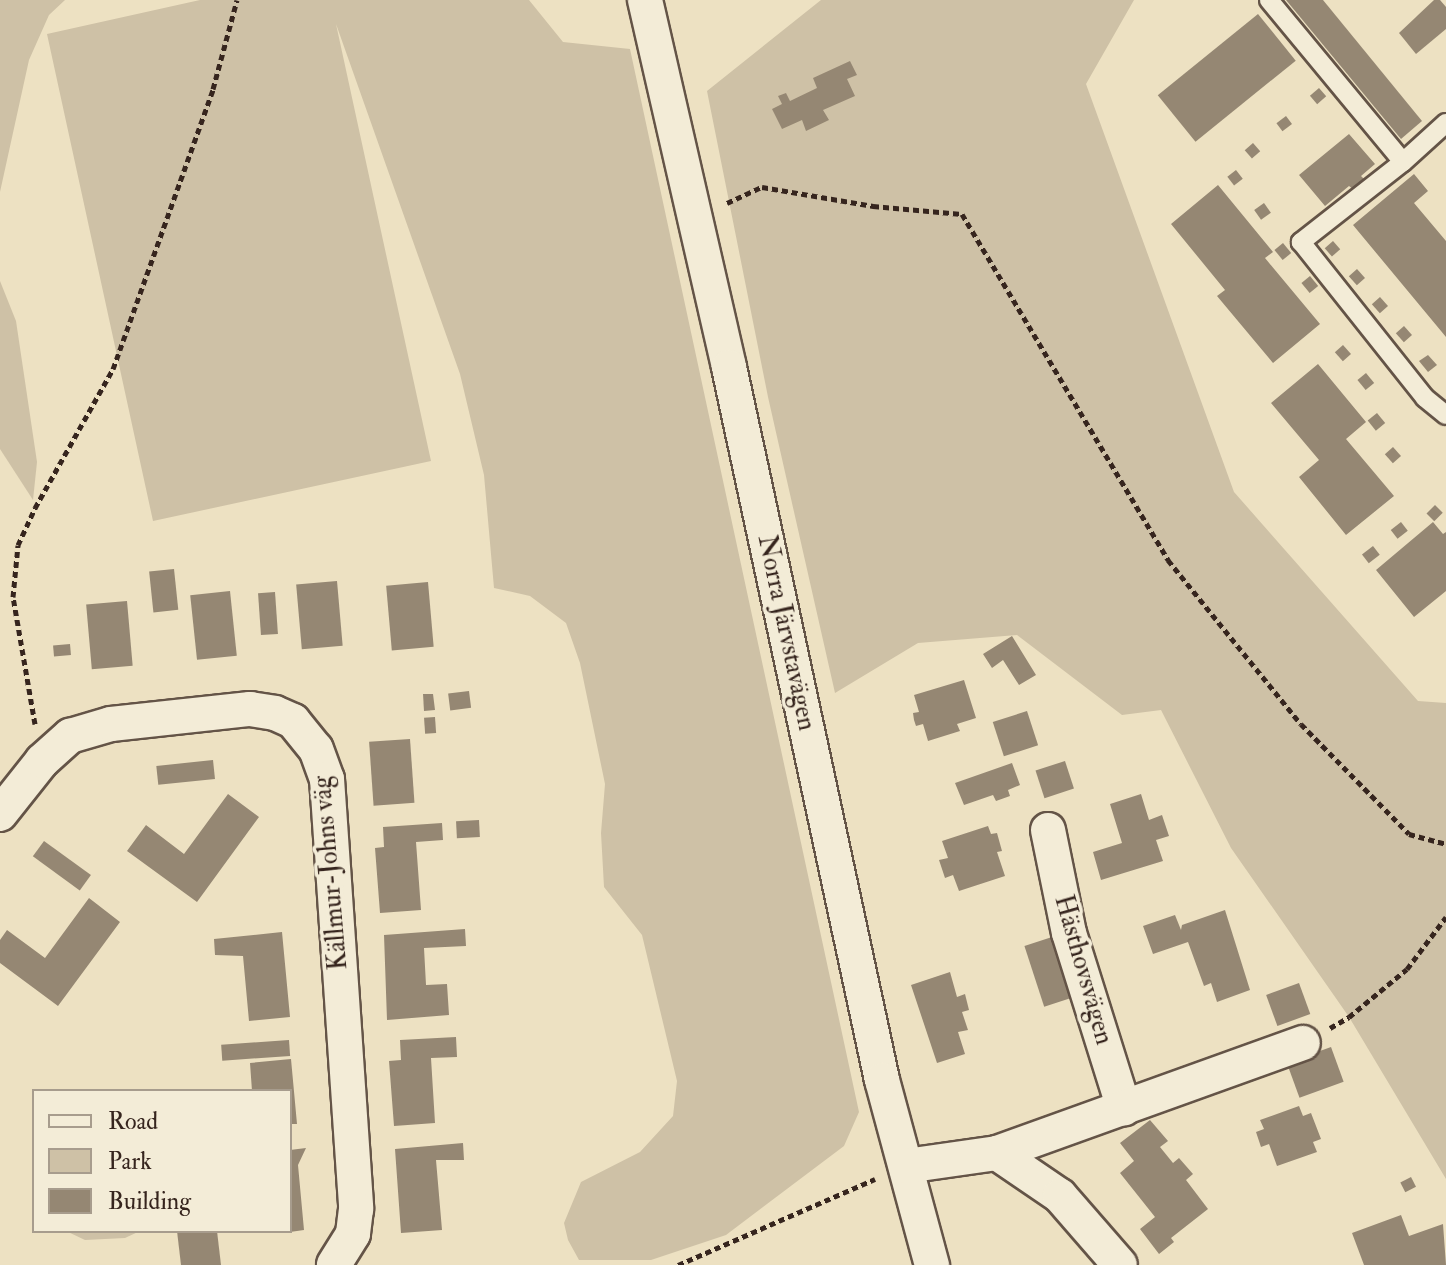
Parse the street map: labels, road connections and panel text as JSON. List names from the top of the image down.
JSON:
{
  "streets": {
    "street": ["Norra Järvstavägen", "Källmur-Johns väg", "Hästhovsvägen"]
  },
  "legend": ["Road", "Park", "Building"]
}
